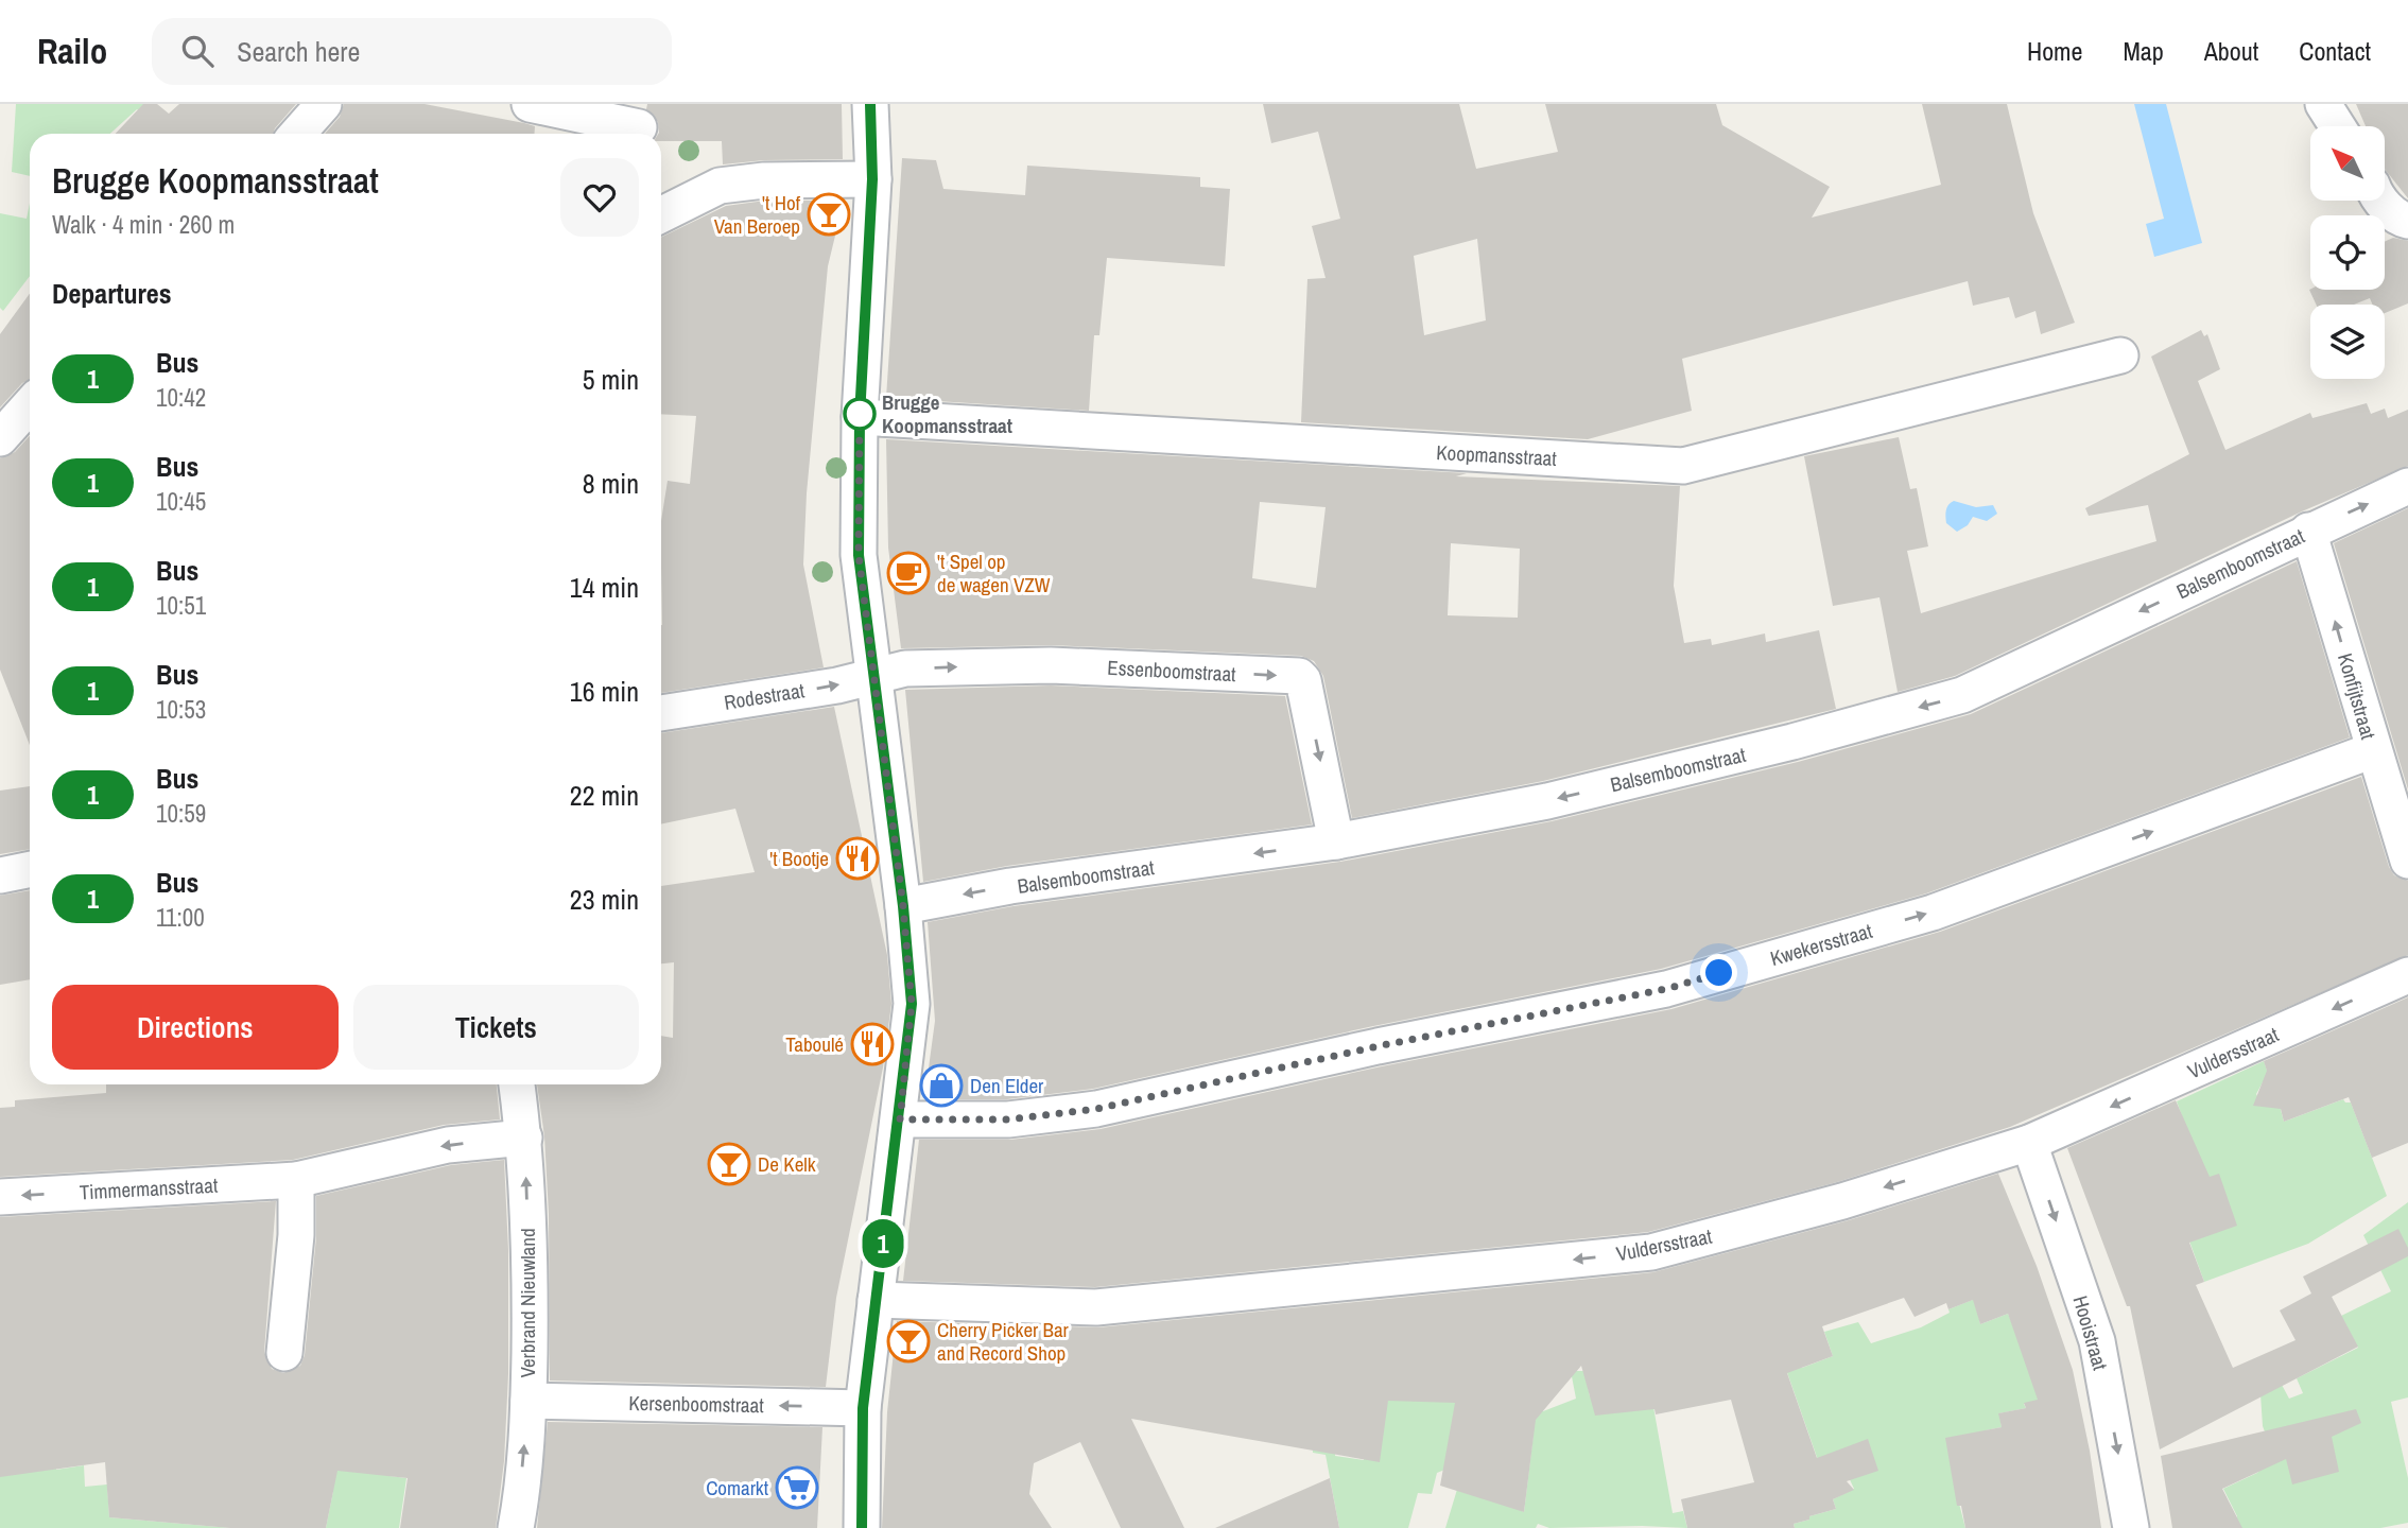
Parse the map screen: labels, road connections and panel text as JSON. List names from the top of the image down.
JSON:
{
  "streets": {
    "street": [
      "Koopmansstraat",
      "Balsemboomstraat",
      "Essenboomstraat",
      "Rodestraat",
      "Konfijtstraat",
      "Kwekersstraat",
      "Vuldersstraat",
      "Timmermansstraat",
      "Verbrand Nieuwland",
      "Hooistraat",
      "Kersenboomstraat"
    ]
  },
  "crossings": [
    ["Balsemboomstraat", "Essenboomstraat"],
    ["Balsemboomstraat", "Konfijtstraat"],
    ["Essenboomstraat", "Rodestraat"],
    ["Konfijtstraat", "Kwekersstraat"],
    ["Vuldersstraat", "Hooistraat"],
    ["Timmermansstraat", "Verbrand Nieuwland"],
    ["Verbrand Nieuwland", "Kersenboomstraat"]
  ],
  "one_way": [
    "Balsemboomstraat",
    "Essenboomstraat",
    "Rodestraat",
    "Konfijtstraat",
    "Kwekersstraat",
    "Vuldersstraat",
    "Timmermansstraat",
    "Hooistraat",
    "Kersenboomstraat"
  ],
  "places": {
    "bar": ["'t Hof Van Beroep", "De Kelk", "Cherry Picker Bar and Record Shop"],
    "other": ["Brugge Koopmansstraat"],
    "cafe": ["'t Spel op de wagen VZW"],
    "restaurant": ["'t Bootje", "Taboulé"],
    "shop": ["Den Elder"],
    "supermarket": ["Comarkt"]
  },
  "lines": ["bus line 1"],
  "north": "top left",
  "page": {
    "header": "Railo",
    "search": "Search here",
    "nav": [
      "Home",
      "Map",
      "About",
      "Contact"
    ],
    "on_map": "1",
    "heading": [
      ["Brugge Koopmansstraat", "Walk · 4 min · 260 m"],
      "Departures"
    ],
    "list": [
      {
        "mark": "1",
        "name": "Bus",
        "note": "10:42",
        "value": "5 min"
      },
      {
        "mark": "1",
        "name": "Bus",
        "note": "10:45",
        "value": "8 min"
      },
      {
        "mark": "1",
        "name": "Bus",
        "note": "10:51",
        "value": "14 min"
      },
      {
        "mark": "1",
        "name": "Bus",
        "note": "10:53",
        "value": "16 min"
      },
      {
        "mark": "1",
        "name": "Bus",
        "note": "10:59",
        "value": "22 min"
      },
      {
        "mark": "1",
        "name": "Bus",
        "note": "11:00",
        "value": "23 min"
      }
    ],
    "buttons": ["Directions", "Tickets"]
  }
}
